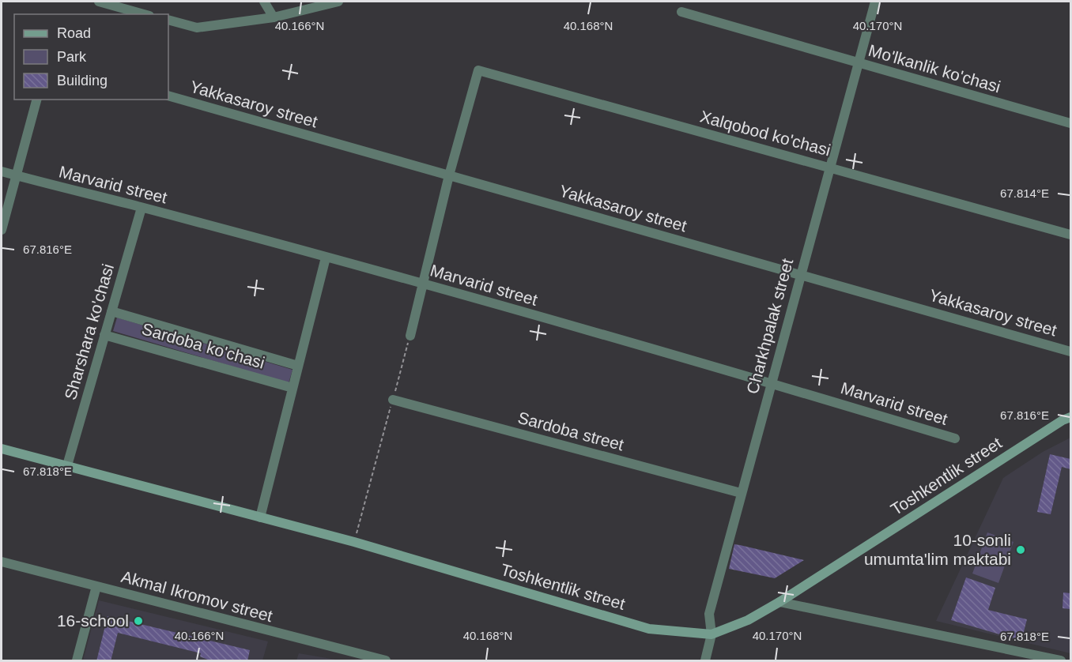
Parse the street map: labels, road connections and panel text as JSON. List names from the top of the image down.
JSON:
{
  "streets": {
    "main road": ["Toshkentlik street"],
    "street": [
      "Mo'lkanlik ko'chasi",
      "Yakkasaroy street",
      "Xalqobod ko'chasi",
      "Marvarid street",
      "Charkhpalak street",
      "Sharshara ko'chasi",
      "Sardoba ko'chasi",
      "Sardoba street",
      "Akmal Ikromov street"
    ]
  },
  "crossings": [
    ["Mo'lkanlik ko'chasi", "Charkhpalak street"],
    ["Yakkasaroy street", "Xalqobod ko'chasi"],
    ["Yakkasaroy street", "Charkhpalak street"],
    ["Xalqobod ko'chasi", "Charkhpalak street"],
    ["Marvarid street", "Charkhpalak street"],
    ["Marvarid street", "Sharshara ko'chasi"],
    ["Charkhpalak street", "Sardoba street"],
    ["Charkhpalak street", "Toshkentlik street"],
    ["Sharshara ko'chasi", "Sardoba ko'chasi"],
    ["Sharshara ko'chasi", "Toshkentlik street"]
  ],
  "places": ["10-sonli umumta'lim maktabi", "16-school"],
  "legend": ["Road", "Park", "Building"],
  "coordinates": [
    "40.166°N",
    "40.168°N",
    "40.170°N",
    "67.814°E",
    "67.816°E",
    "67.818°E"
  ]
}
